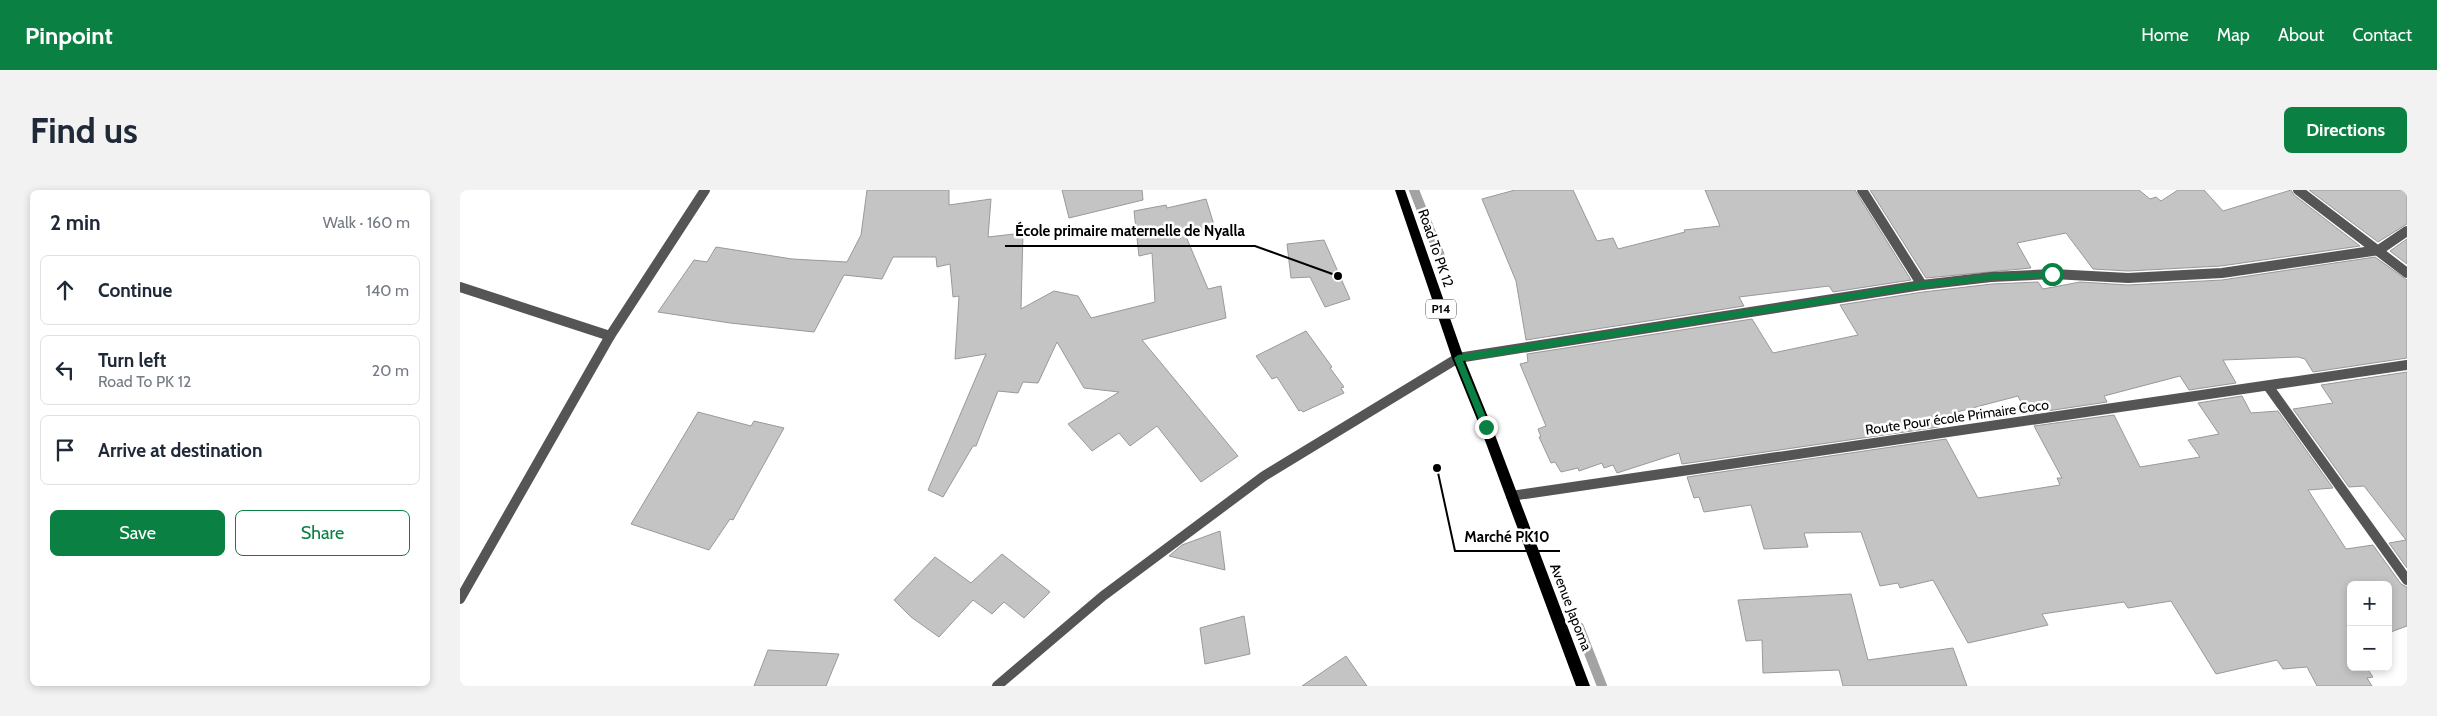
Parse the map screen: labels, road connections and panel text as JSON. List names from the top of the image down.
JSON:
{
  "streets": {
    "main road": ["Road To PK 12", "P14", "Avenue Japoma"],
    "street": ["Route Pour école Primaire Coco"]
  },
  "crossings": [
    ["Road To PK 12", "Avenue Japoma"],
    ["Route Pour école Primaire Coco", "Avenue Japoma"]
  ],
  "places": ["École primaire maternelle de Nyalla", "Marché PK10"],
  "page": {
    "header": "Pinpoint",
    "nav": [
      "Home",
      "Map",
      "About",
      "Contact"
    ],
    "buttons": [
      "Directions",
      ["Save", "Share"]
    ],
    "title": "Find us",
    "heading": ["2 min", "Walk · 160 m"],
    "list": [
      ["Continue", "140 m"],
      ["Turn left", "Road To PK 12", "20 m"],
      "Arrive at destination"
    ],
    "map_buttons": ["+", "−"]
  }
}
